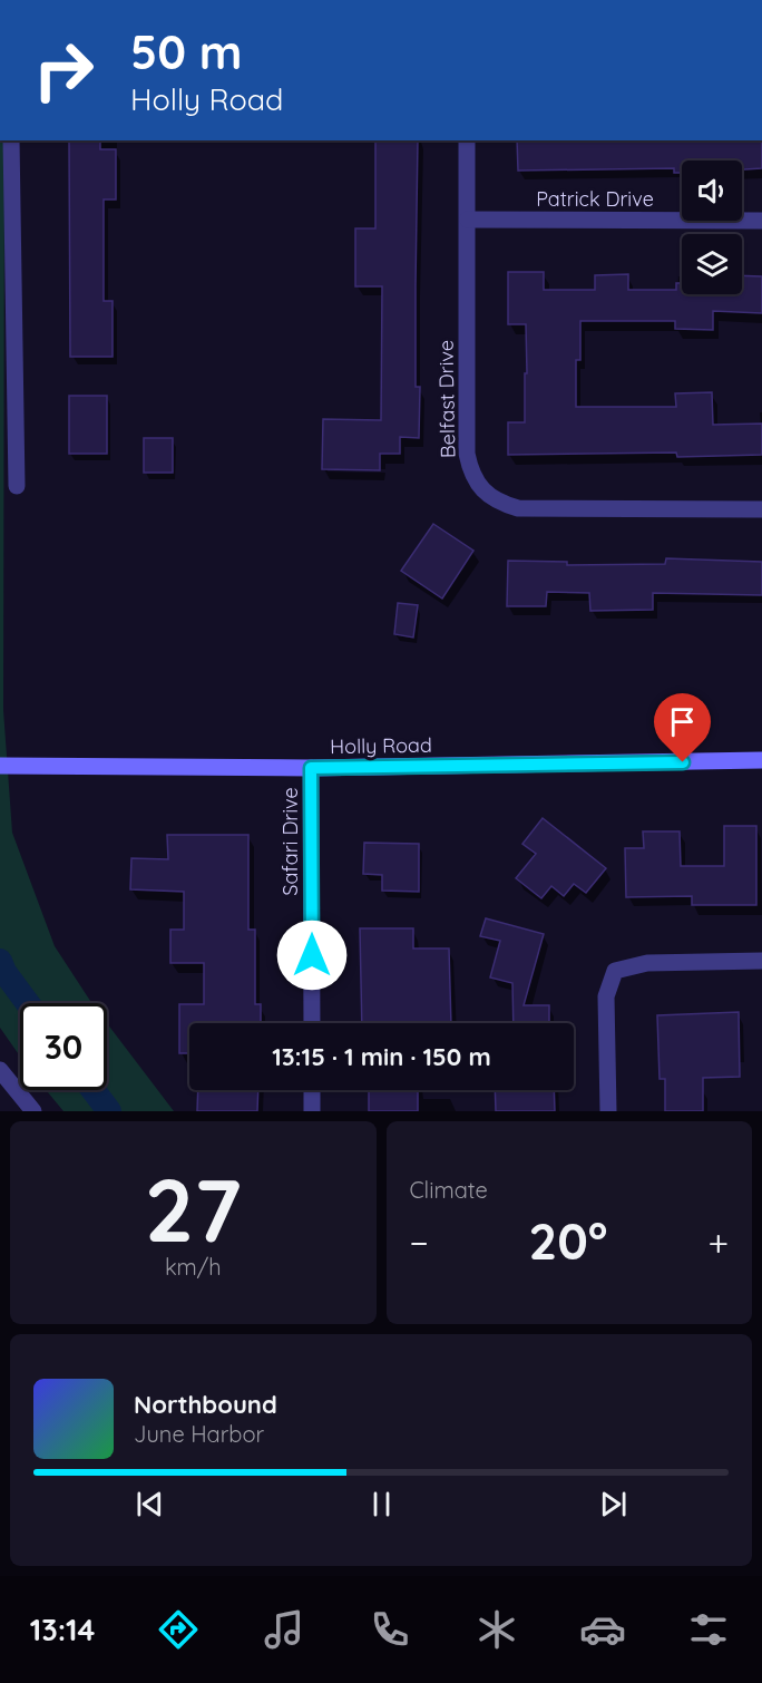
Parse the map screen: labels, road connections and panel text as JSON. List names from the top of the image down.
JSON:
{
  "streets": {
    "main road": ["Holly Road"],
    "street": ["Patrick Drive", "Belfast Drive", "Safari Drive"]
  },
  "crossings": [
    ["Patrick Drive", "Belfast Drive"],
    ["Holly Road", "Safari Drive"]
  ],
  "page": {
    "turn": ["50 m", "Holly Road"],
    "limit": "30",
    "trip": "13:15 · 1 min · 150 m",
    "tile": [
      ["27", "km/h"],
      "Climate"
    ],
    "heat": ["−", "20°", "+"],
    "song": ["Northbound", "June Harbor"],
    "tabs": "13:14"
  }
}
